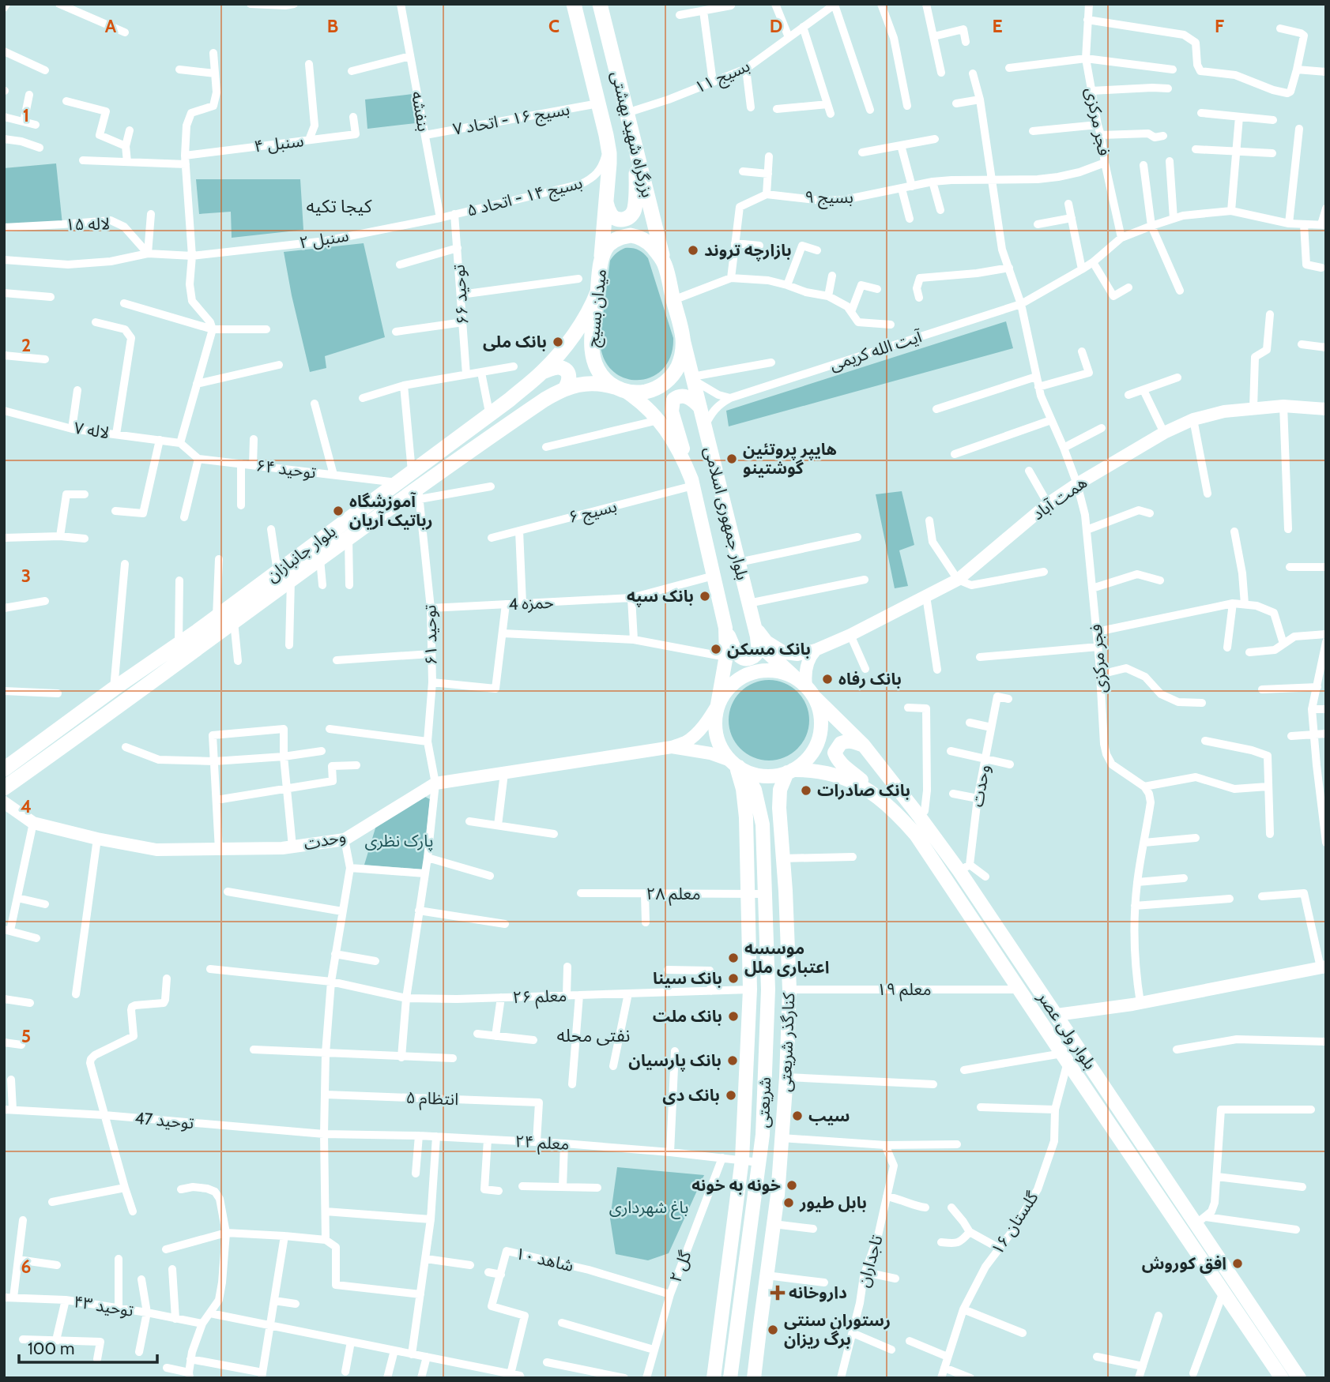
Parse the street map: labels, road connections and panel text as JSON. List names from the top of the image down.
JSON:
{
  "streets": {
    "highway": ["بزرگراه شهید بهشتی", "میدان بسیج", "بلوار جانبازان"],
    "main road": [
      "همت آباد",
      "بلوار جمهوری اسلامی",
      "وحدت",
      "بلوار ولی عصر",
      "کنارگذر شریعتی",
      "شریعتی"
    ],
    "street": [
      "بسیج ۱۱",
      "بنفشه",
      "بسیج ۱۶ - اتحاد ۷",
      "فجر مرکزی",
      "سنبل ۴",
      "بسیج ۱۴ - اتحاد ۵",
      "بسیج ۹",
      "لاله ۱۵",
      "سنبل ۲",
      "توحید ۶۶",
      "آیت الله کریمی",
      "لاله ۷",
      "توحید ۶۴",
      "بسیج ۶",
      "حمزه 4",
      "توحید ۶۱",
      "معلم ۲۸",
      "معلم ۱۹",
      "معلم ۲۶",
      "انتظام ۵",
      "توحید 47",
      "معلم ۲۴",
      "گلستان ۱۶",
      "شاهد ۱۰",
      "تاجداران",
      "گل ۲",
      "توحید ۴۳"
    ]
  },
  "crossings": [
    ["بسیج ۱۱", "بزرگراه شهید بهشتی"],
    ["بنفشه", "بسیج ۱۶ - اتحاد ۷"],
    ["بنفشه", "سنبل ۲"],
    ["بسیج ۱۶ - اتحاد ۷", "بزرگراه شهید بهشتی"],
    ["فجر مرکزی", "بسیج ۹"],
    ["فجر مرکزی", "آیت الله کریمی"],
    ["فجر مرکزی", "همت آباد"],
    ["بزرگراه شهید بهشتی", "بسیج ۱۴ - اتحاد ۵"],
    ["بزرگراه شهید بهشتی", "میدان بسیج"],
    ["بسیج ۱۴ - اتحاد ۵", "سنبل ۲"],
    ["بسیج ۱۴ - اتحاد ۵", "توحید ۶۶"],
    ["سنبل ۲", "توحید ۶۶"],
    ["میدان بسیج", "بلوار جمهوری اسلامی"],
    ["میدان بسیج", "بلوار جانبازان"],
    ["توحید ۶۴", "بلوار جانبازان"],
    ["همت آباد", "بلوار جمهوری اسلامی"],
    ["بسیج ۶", "بلوار جمهوری اسلامی"],
    ["بلوار جمهوری اسلامی", "بلوار جانبازان"],
    ["بلوار جمهوری اسلامی", "حمزه 4"],
    ["بلوار جمهوری اسلامی", "وحدت"],
    ["بلوار جمهوری اسلامی", "بلوار ولی عصر"],
    ["بلوار جمهوری اسلامی", "کنارگذر شریعتی"],
    ["بلوار جانبازان", "توحید ۶۱"],
    ["حمزه 4", "توحید ۶۱"],
    ["توحید ۶۱", "وحدت"],
    ["توحید ۶۱", "معلم ۲۶"],
    ["وحدت", "بلوار ولی عصر"],
    ["وحدت", "کنارگذر شریعتی"],
    ["معلم ۲۸", "شریعتی"],
    ["معلم ۱۹", "بلوار ولی عصر"],
    ["معلم ۱۹", "کنارگذر شریعتی"],
    ["بلوار ولی عصر", "کنارگذر شریعتی"],
    ["بلوار ولی عصر", "گلستان ۱۶"],
    ["انتظام ۵", "معلم ۲۴"],
    ["شریعتی", "معلم ۲۴"],
    ["توحید 47", "معلم ۲۴"],
    ["معلم ۲۴", "گل ۲"],
    ["شاهد ۱۰", "گل ۲"]
  ],
  "districts": ["کیجا تکیه", "نفتی محله"],
  "parks": ["پارک نظری", "باغ شهرداری"],
  "places": {
    "other": [
      "بازارچه تروند",
      "بانک ملی",
      "هایپر پروتئین گوشتینو",
      "آموزشگاه رباتیک آریان",
      "بانک سپه",
      "بانک مسکن",
      "بانک رفاه",
      "بانک صادرات",
      "موسسه اعتباری ملل",
      "بانک سینا",
      "بانک ملت",
      "بانک پارسیان",
      "بانک دی",
      "سیب",
      "خونه به خونه",
      "بابل طیور",
      "افق کوروش",
      "رستوران سنتی برگ ریزان"
    ],
    "health": ["داروخانه"]
  },
  "scale_bar": "100 m",
  "grid": {
    "columns": [
      "A",
      "B",
      "C",
      "D",
      "E",
      "F"
    ],
    "rows": [
      "1",
      "2",
      "3",
      "4",
      "5",
      "6"
    ]
  }
}
